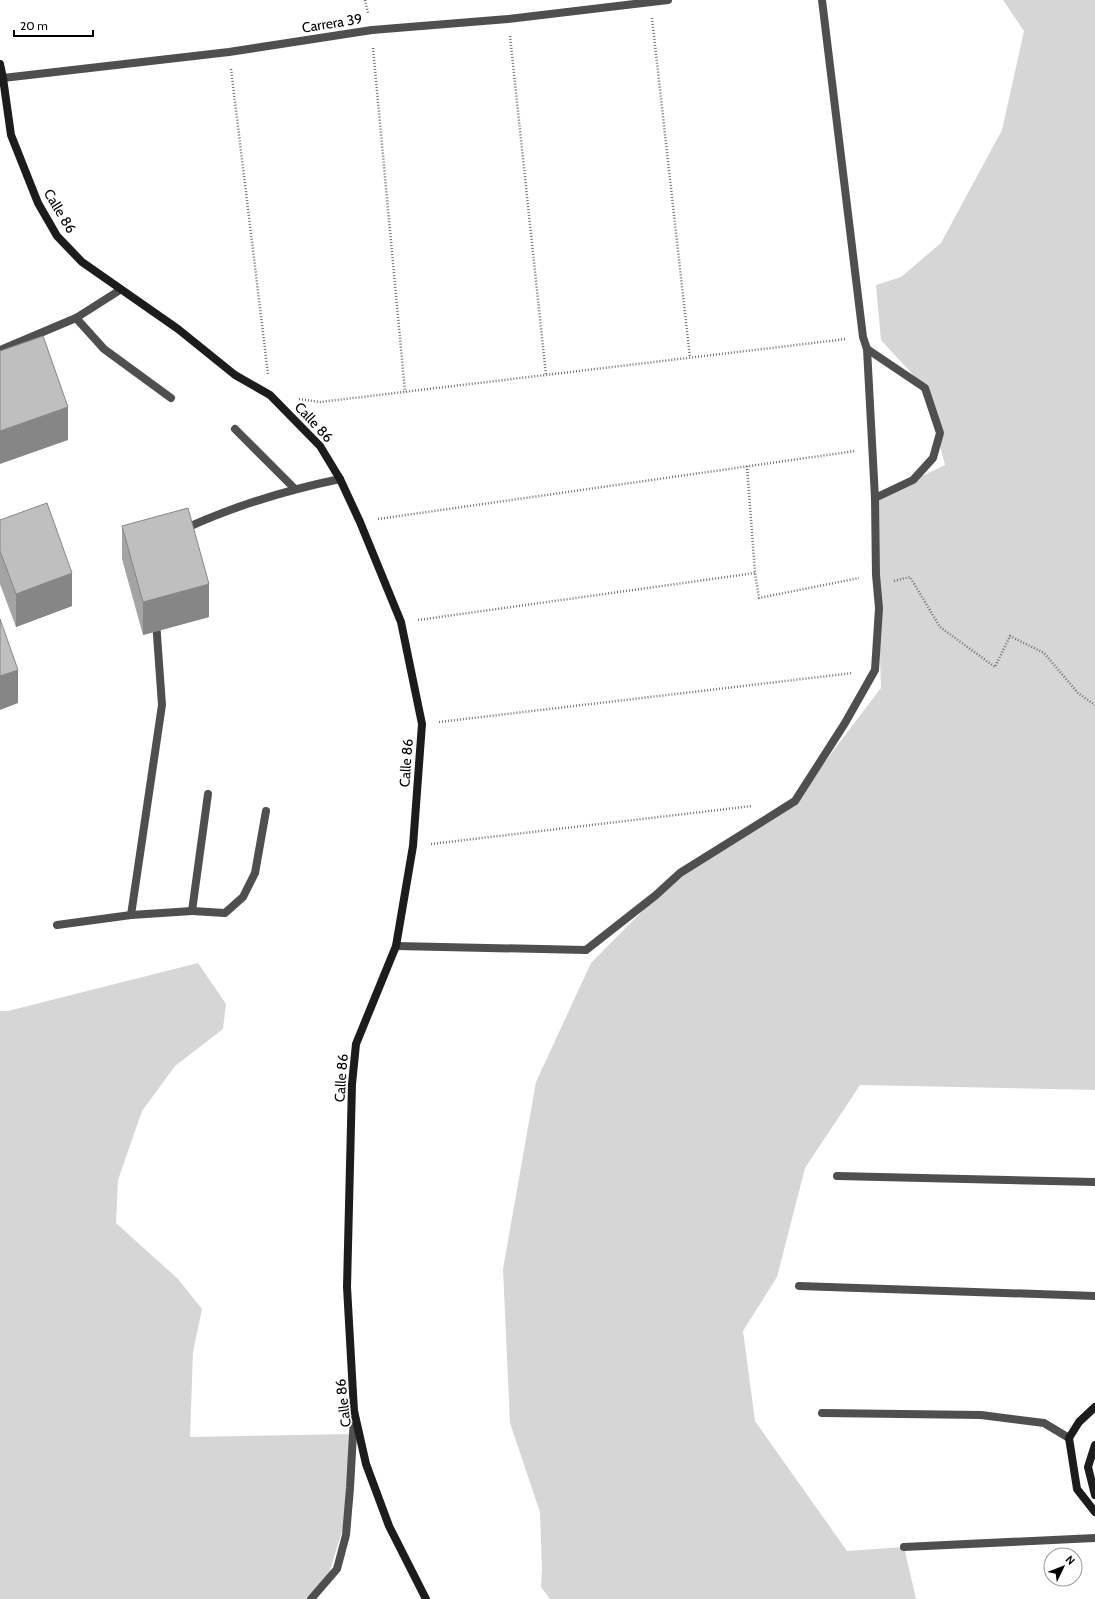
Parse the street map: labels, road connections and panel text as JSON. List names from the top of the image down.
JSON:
{
  "streets": {
    "main road": ["Calle 86"],
    "street": ["Carrera 39"]
  },
  "crossings": [
    ["Carrera 39", "Calle 86"]
  ],
  "scale_bar": "20 m",
  "north": "top right"
}
